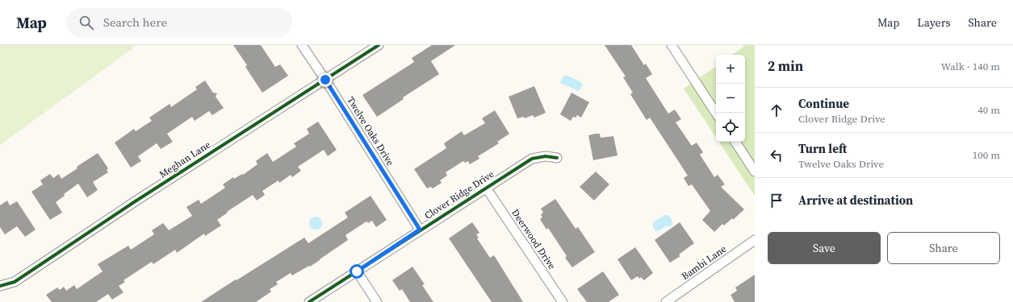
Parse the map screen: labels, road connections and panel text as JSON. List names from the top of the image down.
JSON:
{
  "streets": {
    "street": [
      "Twelve Oaks Drive",
      "Meghan Lane",
      "Clover Ridge Drive",
      "Deerwood Drive",
      "Bambi Lane"
    ]
  },
  "crossings": [
    ["Twelve Oaks Drive", "Meghan Lane"],
    ["Twelve Oaks Drive", "Clover Ridge Drive"],
    ["Clover Ridge Drive", "Deerwood Drive"]
  ],
  "page": {
    "header": "Map",
    "search": "Search here",
    "nav": ["Map", "Layers", "Share"],
    "heading": ["2 min", "Walk · 140 m"],
    "map_buttons": ["+", "−"],
    "list": [
      ["Continue", "Clover Ridge Drive", "40 m"],
      ["Turn left", "Twelve Oaks Drive", "100 m"],
      "Arrive at destination"
    ],
    "buttons": ["Save", "Share"]
  }
}
